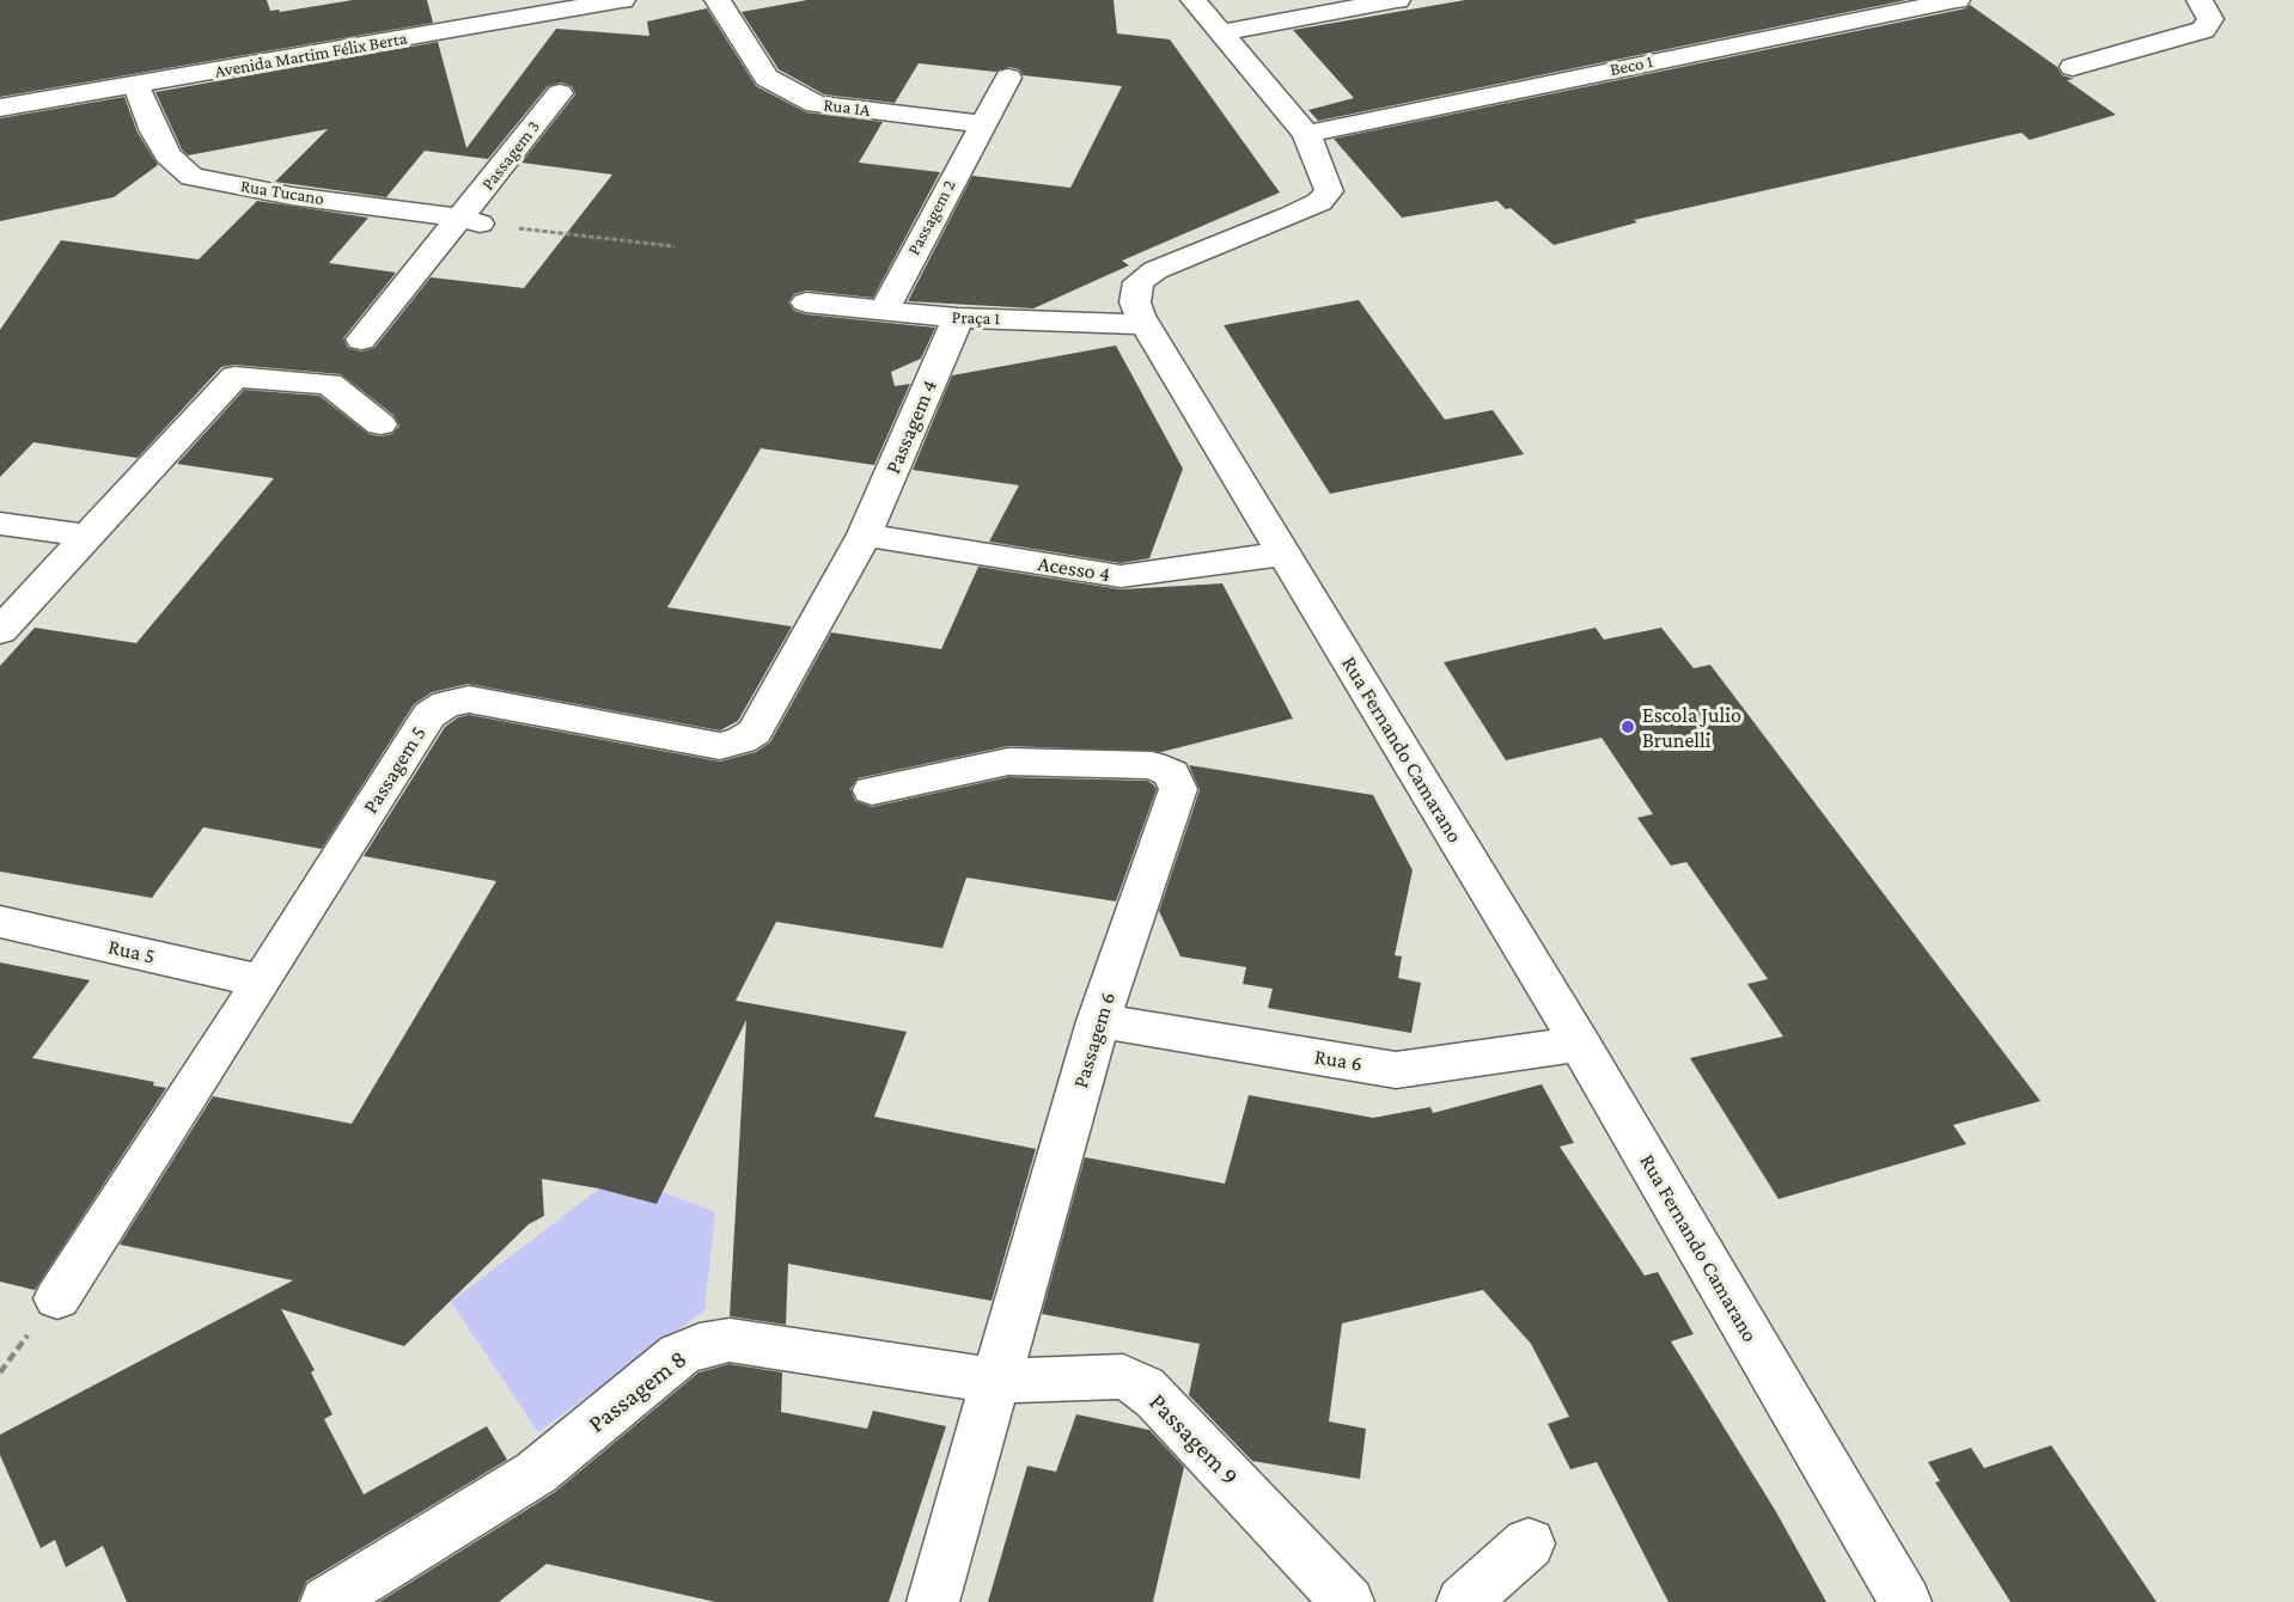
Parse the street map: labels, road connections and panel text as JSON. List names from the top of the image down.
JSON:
{
  "streets": {
    "street": [
      "Avenida Martim Félix Berta",
      "Beco 1",
      "Rua 1A",
      "Passagem 3",
      "Rua Tucano",
      "Passagem 2",
      "Praça 1",
      "Passagem 4",
      "Acesso 4",
      "Rua Fernando Camarano",
      "Passagem 5",
      "Rua 5",
      "Passagem 6",
      "Rua 6",
      "Passagem 8",
      "Passagem 9"
    ]
  },
  "crossings": [
    ["Avenida Martim Félix Berta", "Rua Tucano"],
    ["Beco 1", "Rua Fernando Camarano"],
    ["Rua 1A", "Passagem 2"],
    ["Passagem 3", "Rua Tucano"],
    ["Passagem 2", "Praça 1"],
    ["Praça 1", "Passagem 4"],
    ["Praça 1", "Rua Fernando Camarano"],
    ["Passagem 4", "Acesso 4"],
    ["Passagem 4", "Passagem 5"],
    ["Acesso 4", "Rua Fernando Camarano"],
    ["Acesso 4", "Passagem 5"],
    ["Rua Fernando Camarano", "Rua 6"],
    ["Passagem 5", "Rua 5"],
    ["Passagem 6", "Rua 6"],
    ["Passagem 6", "Passagem 8"],
    ["Passagem 6", "Passagem 9"],
    ["Passagem 8", "Passagem 9"]
  ],
  "places": ["Escola Julio Brunelli"]
}
